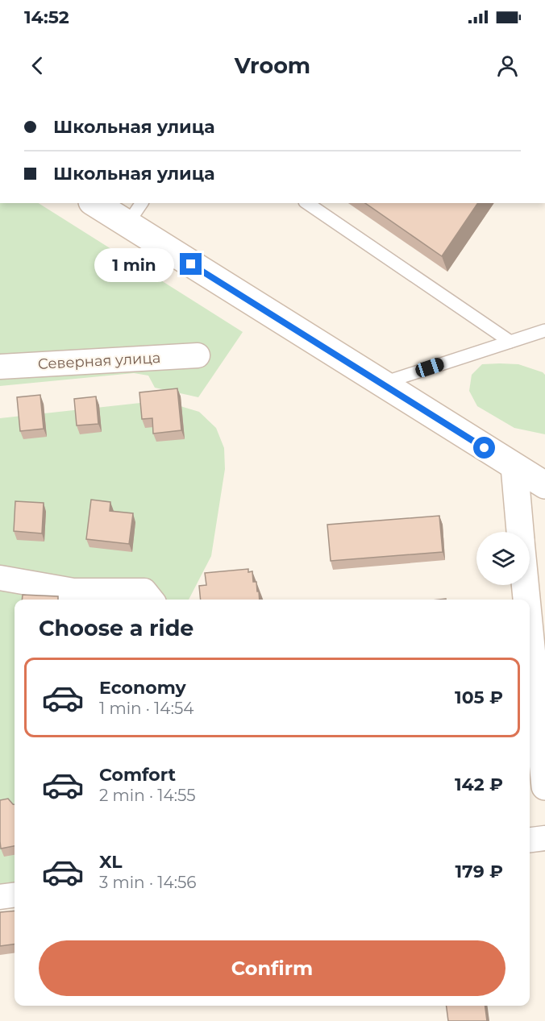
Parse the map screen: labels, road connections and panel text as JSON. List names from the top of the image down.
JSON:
{
  "streets": {
    "street": ["Северная улица"]
  },
  "page": {
    "status": "14:52",
    "header": "Vroom",
    "banner": ["Школьная улица", "Школьная улица"],
    "bubble": "1 min",
    "heading": "Choose a ride",
    "list": [
      {
        "name": "Economy",
        "note": "1 min · 14:54",
        "value": "105 ₽"
      },
      {
        "name": "Comfort",
        "note": "2 min · 14:55",
        "value": "142 ₽"
      },
      {
        "name": "XL",
        "note": "3 min · 14:56",
        "value": "179 ₽"
      }
    ],
    "buttons": "Confirm"
  }
}
